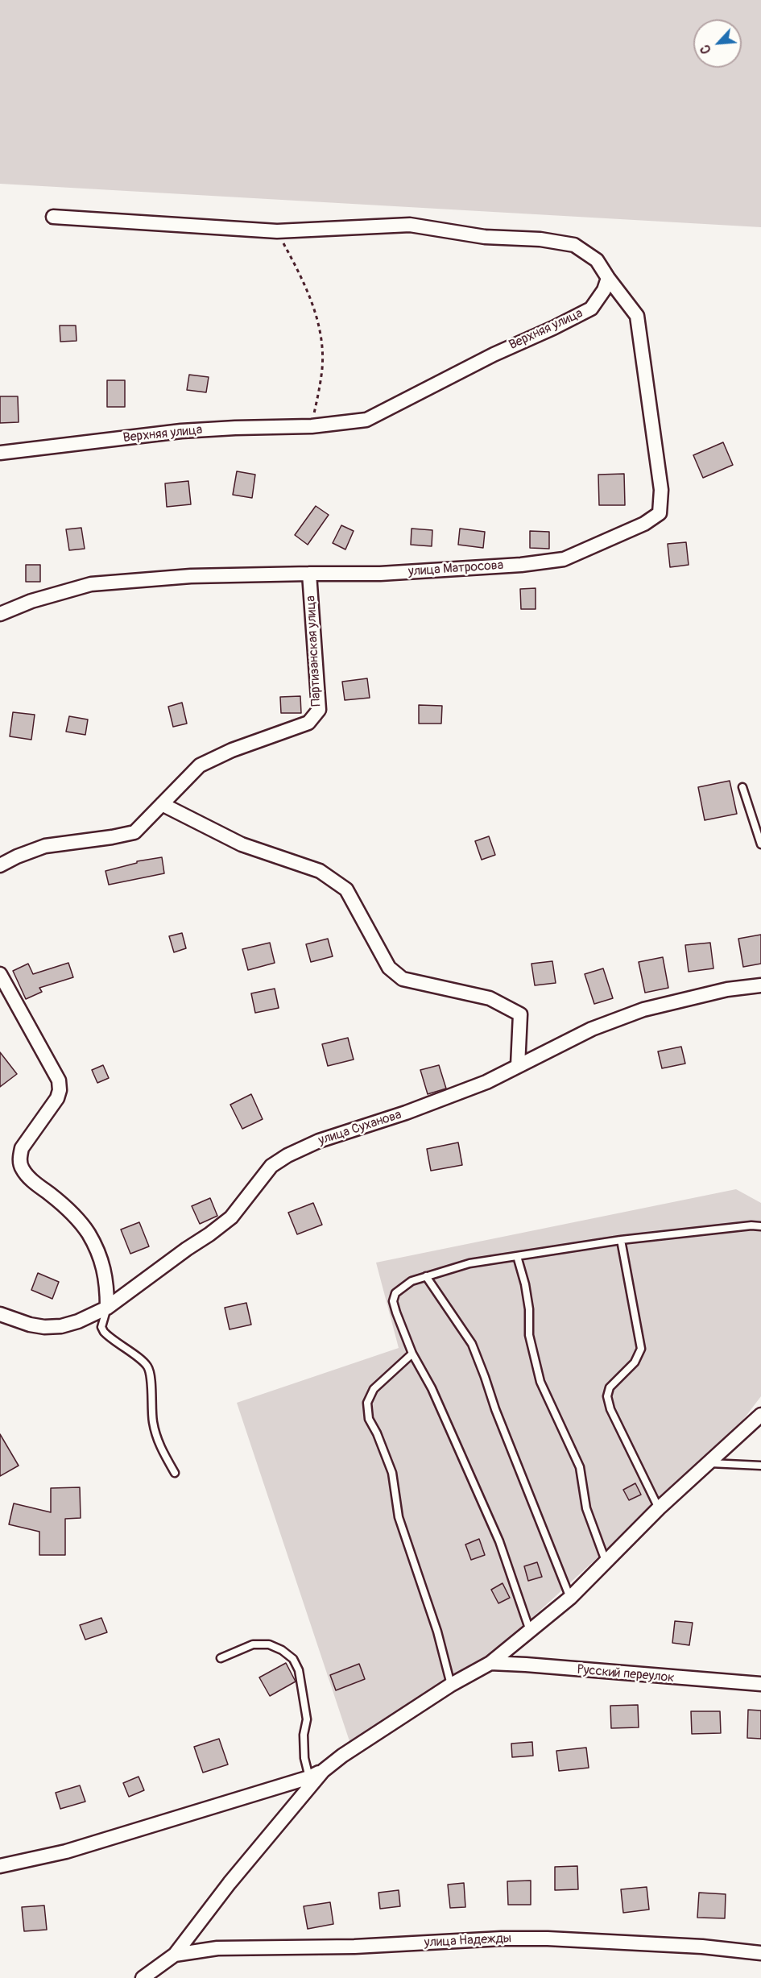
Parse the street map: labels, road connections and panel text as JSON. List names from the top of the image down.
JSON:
{
  "streets": {
    "street": [
      "Верхняя улица",
      "улица Матросова",
      "Партизанская улица",
      "улица Суханова",
      "Русский переулок",
      "улица Надежды"
    ]
  },
  "crossings": [
    ["Верхняя улица", "улица Матросова"],
    ["улица Матросова", "Партизанская улица"]
  ],
  "north": "bottom left"
}
